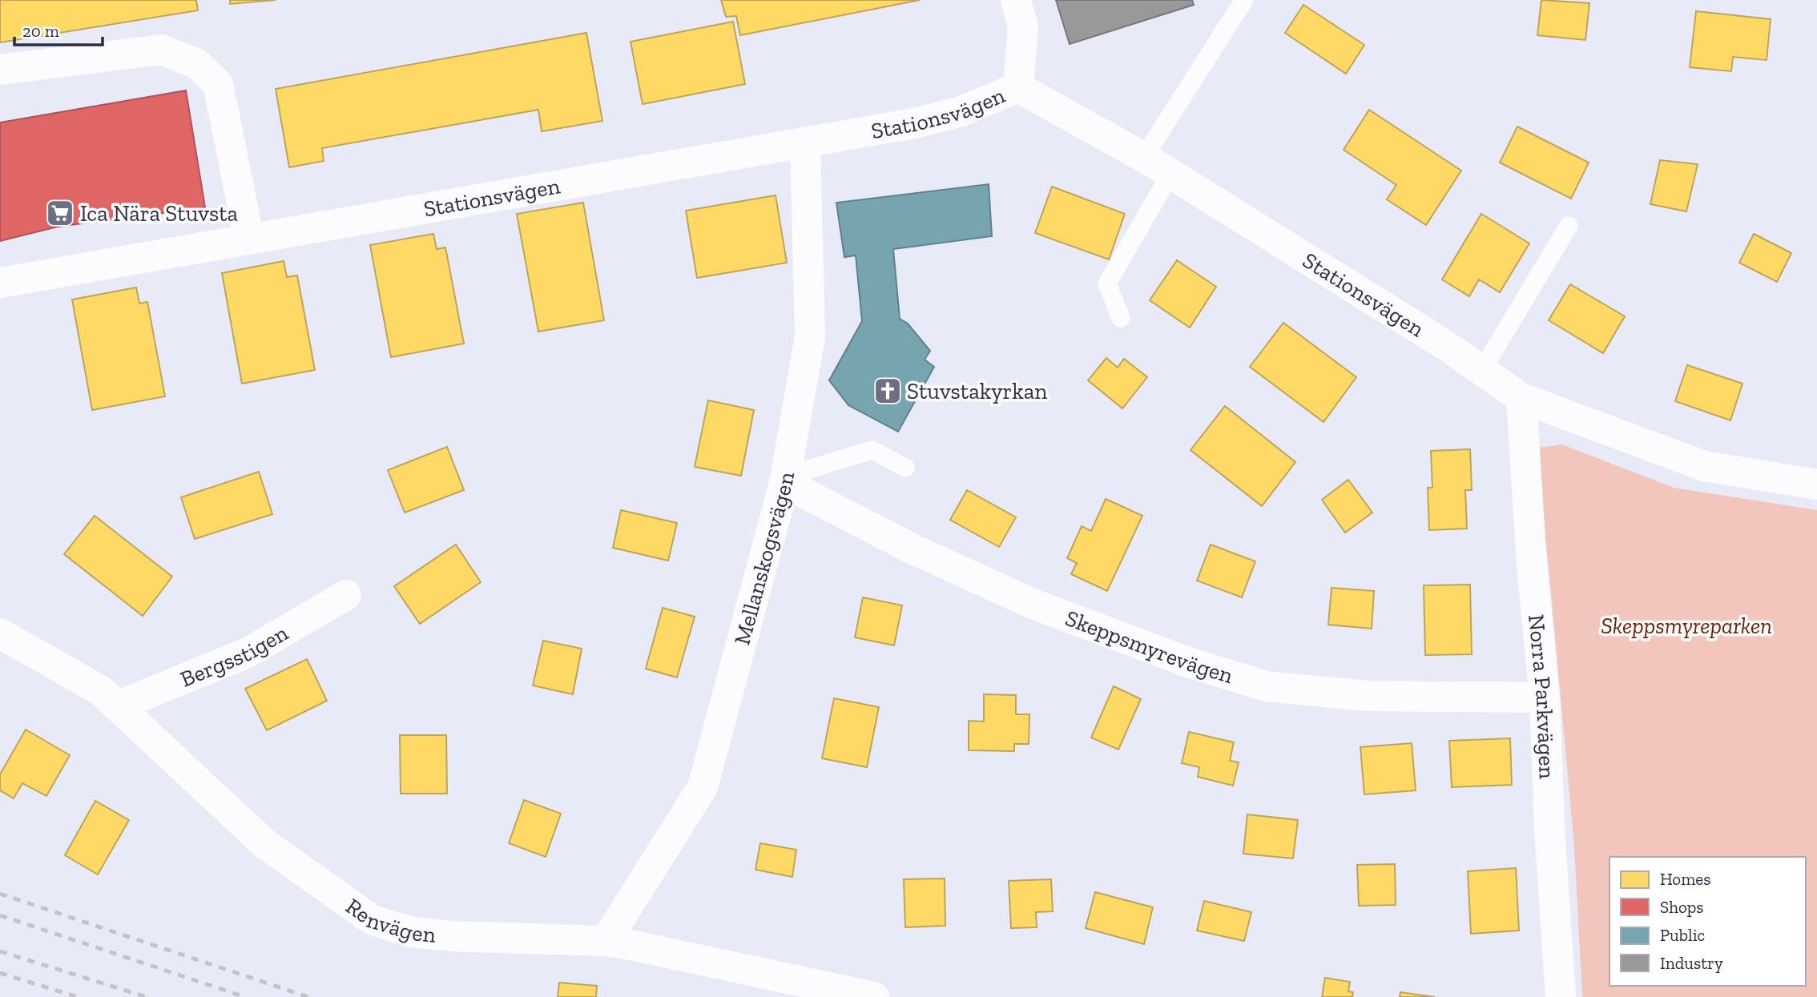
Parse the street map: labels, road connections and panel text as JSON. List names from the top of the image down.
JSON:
{
  "streets": {
    "street": [
      "Stationsvägen",
      "Mellanskogsvägen",
      "Skeppsmyrevägen",
      "Bergsstigen",
      "Norra Parkvägen",
      "Renvägen"
    ]
  },
  "crossings": [
    ["Stationsvägen", "Mellanskogsvägen"],
    ["Stationsvägen", "Norra Parkvägen"],
    ["Mellanskogsvägen", "Skeppsmyrevägen"],
    ["Mellanskogsvägen", "Renvägen"],
    ["Skeppsmyrevägen", "Norra Parkvägen"],
    ["Bergsstigen", "Renvägen"]
  ],
  "parks": ["Skeppsmyreparken"],
  "places": {
    "supermarket": ["Ica Nära Stuvsta"],
    "church": ["Stuvstakyrkan"]
  },
  "legend": [
    "Homes",
    "Shops",
    "Public",
    "Industry"
  ],
  "scale_bar": "20 m"
}
